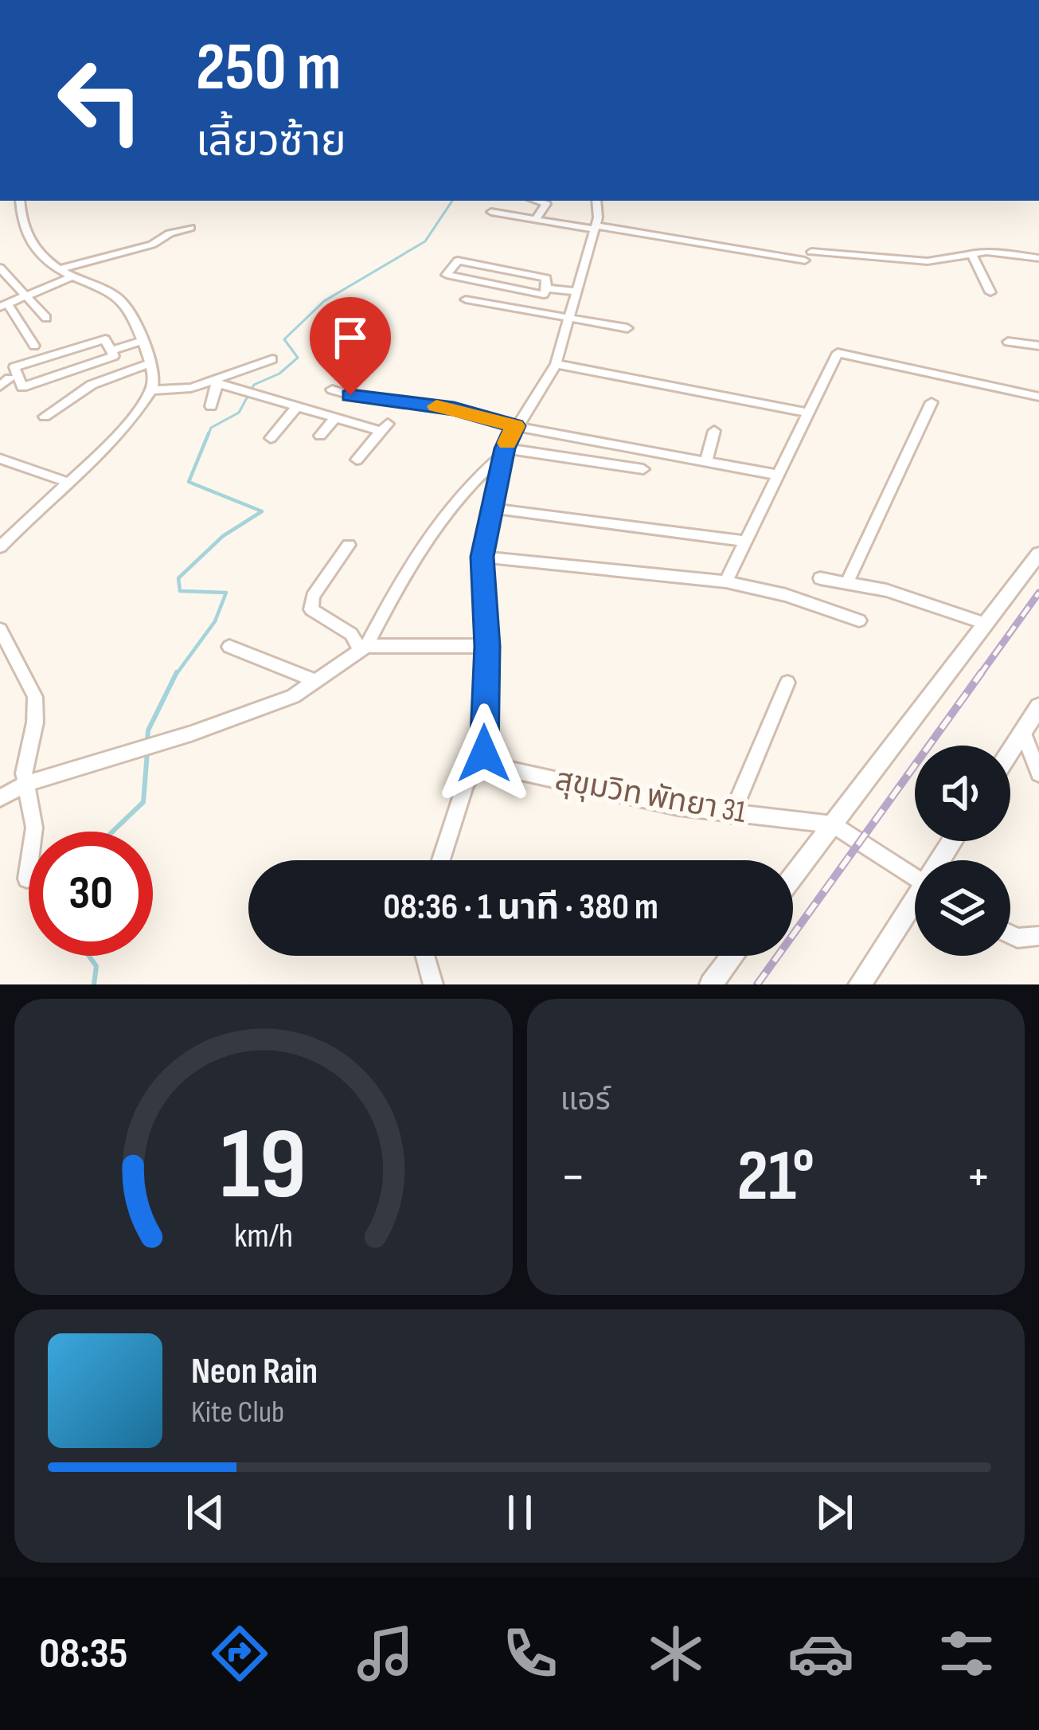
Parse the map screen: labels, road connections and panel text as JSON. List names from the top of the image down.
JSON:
{
  "streets": {
    "street": ["สุขุมวิท พัทยา 31"]
  },
  "page": {
    "turn": ["250 m", "เลี้ยวซ้าย"],
    "limit": "30",
    "trip": "08:36 · 1 นาที · 380 m",
    "tile": "แอร์",
    "heat": ["−", "21°", "+"],
    "song": ["Neon Rain", "Kite Club"],
    "tabs": "08:35",
    "gauge": ["19", "km/h"]
  }
}
